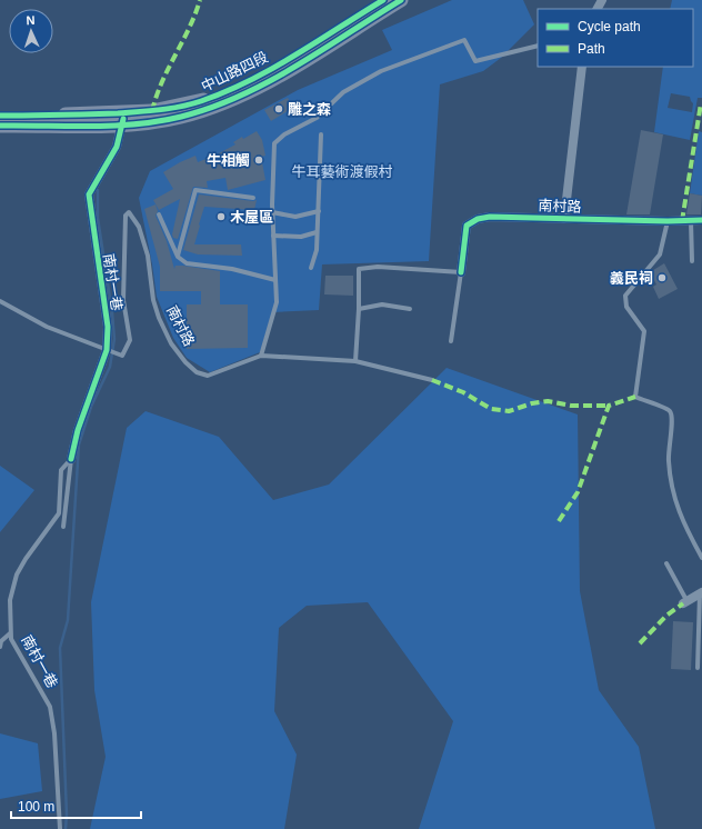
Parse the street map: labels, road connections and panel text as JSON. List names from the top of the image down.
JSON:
{
  "streets": {
    "main road": ["中山路四段"],
    "street": ["南村路", "南村一巷"]
  },
  "crossings": [
    ["中山路四段", "南村一巷"],
    ["南村路", "南村一巷"]
  ],
  "parks": ["牛耳藝術渡假村"],
  "places": [
    "雕之森",
    "牛相觸",
    "木屋區",
    "義民祠"
  ],
  "legend": ["Cycle path", "Path"],
  "scale_bar": "100 m",
  "north": "top"
}
